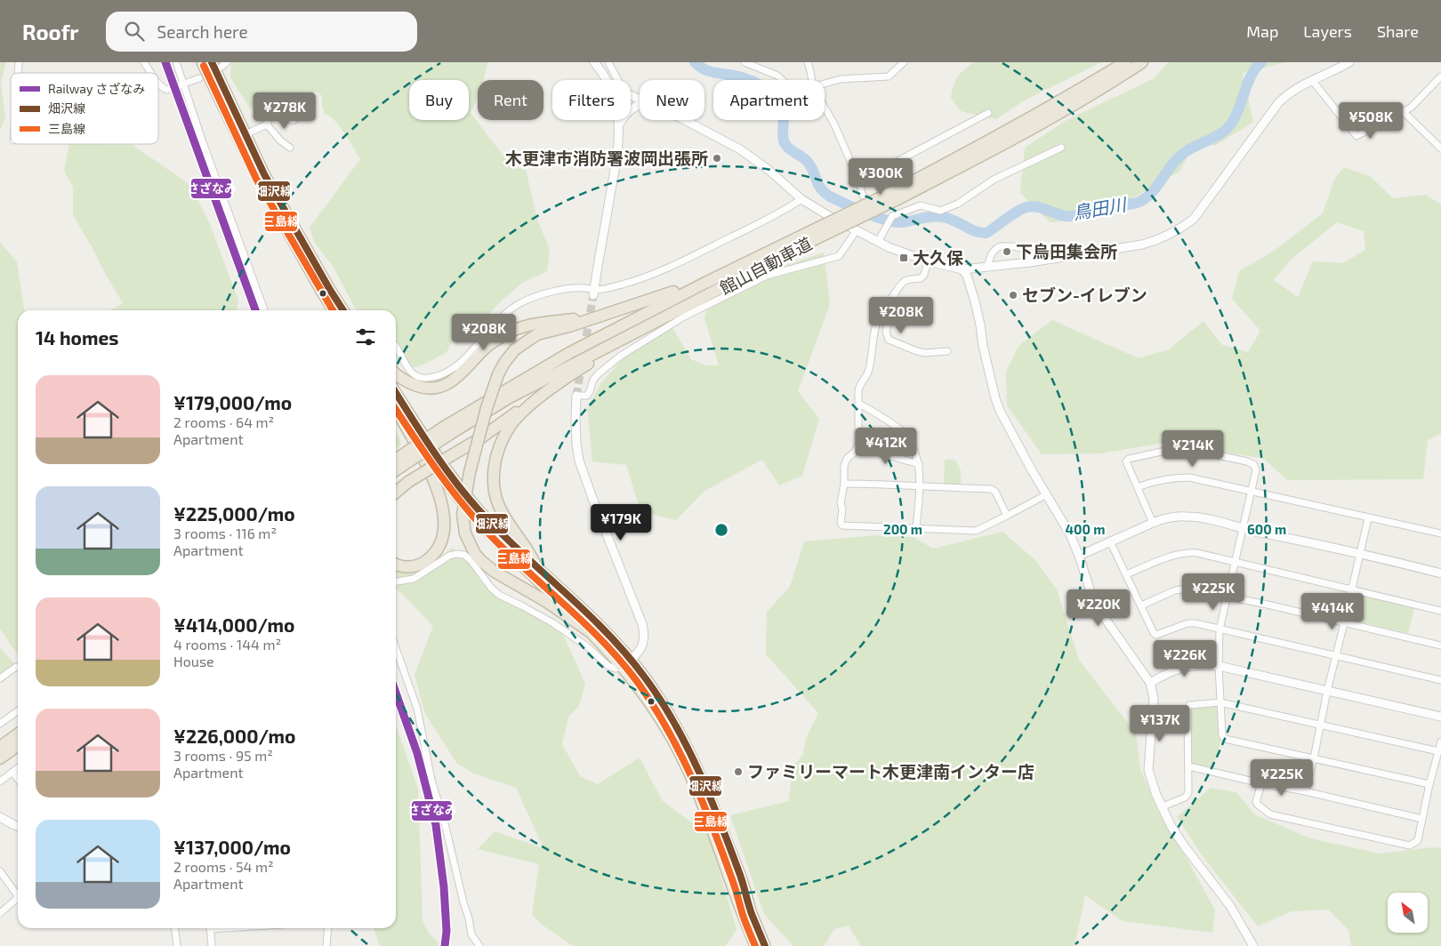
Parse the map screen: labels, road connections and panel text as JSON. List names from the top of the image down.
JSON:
{
  "streets": {
    "highway": ["館山自動車道"]
  },
  "water": ["鳥田川"],
  "places": {
    "other": [
      "木更津市消防署波岡出張所",
      "下烏田集会所",
      "セブン-イレブン",
      "ファミリーマート木更津南インター店"
    ],
    "transit": ["大久保"]
  },
  "lines": ["rail line さざなみ", "transit line 畑沢線", "transit line 三島線"],
  "legend": ["Railway さざなみ", "畑沢線", "三島線"],
  "north": "top left",
  "page": {
    "header": "Roofr",
    "search": "Search here",
    "nav": ["Map", "Layers", "Share"],
    "chip": [
      "Buy",
      "Rent",
      "Filters",
      "New",
      "Apartment"
    ],
    "price": [
      "¥278K",
      "¥508K",
      "¥300K",
      "¥208K",
      "¥208K",
      "¥412K",
      "¥214K",
      "¥179K",
      "¥225K",
      "¥220K",
      "¥414K",
      "¥226K",
      "¥137K",
      "¥225K"
    ],
    "heading": "14 homes",
    "list": [
      {
        "name": "¥179,000/mo",
        "note": "2 rooms · 64 m² · Apartment"
      },
      {
        "name": "¥225,000/mo",
        "note": "3 rooms · 116 m² · Apartment"
      },
      {
        "name": "¥414,000/mo",
        "note": "4 rooms · 144 m² · House"
      },
      {
        "name": "¥226,000/mo",
        "note": "3 rooms · 95 m² · Apartment"
      },
      {
        "name": "¥137,000/mo",
        "note": "2 rooms · 54 m² · Apartment"
      }
    ]
  },
  "rings": ["200 m", "400 m", "600 m"]
}
